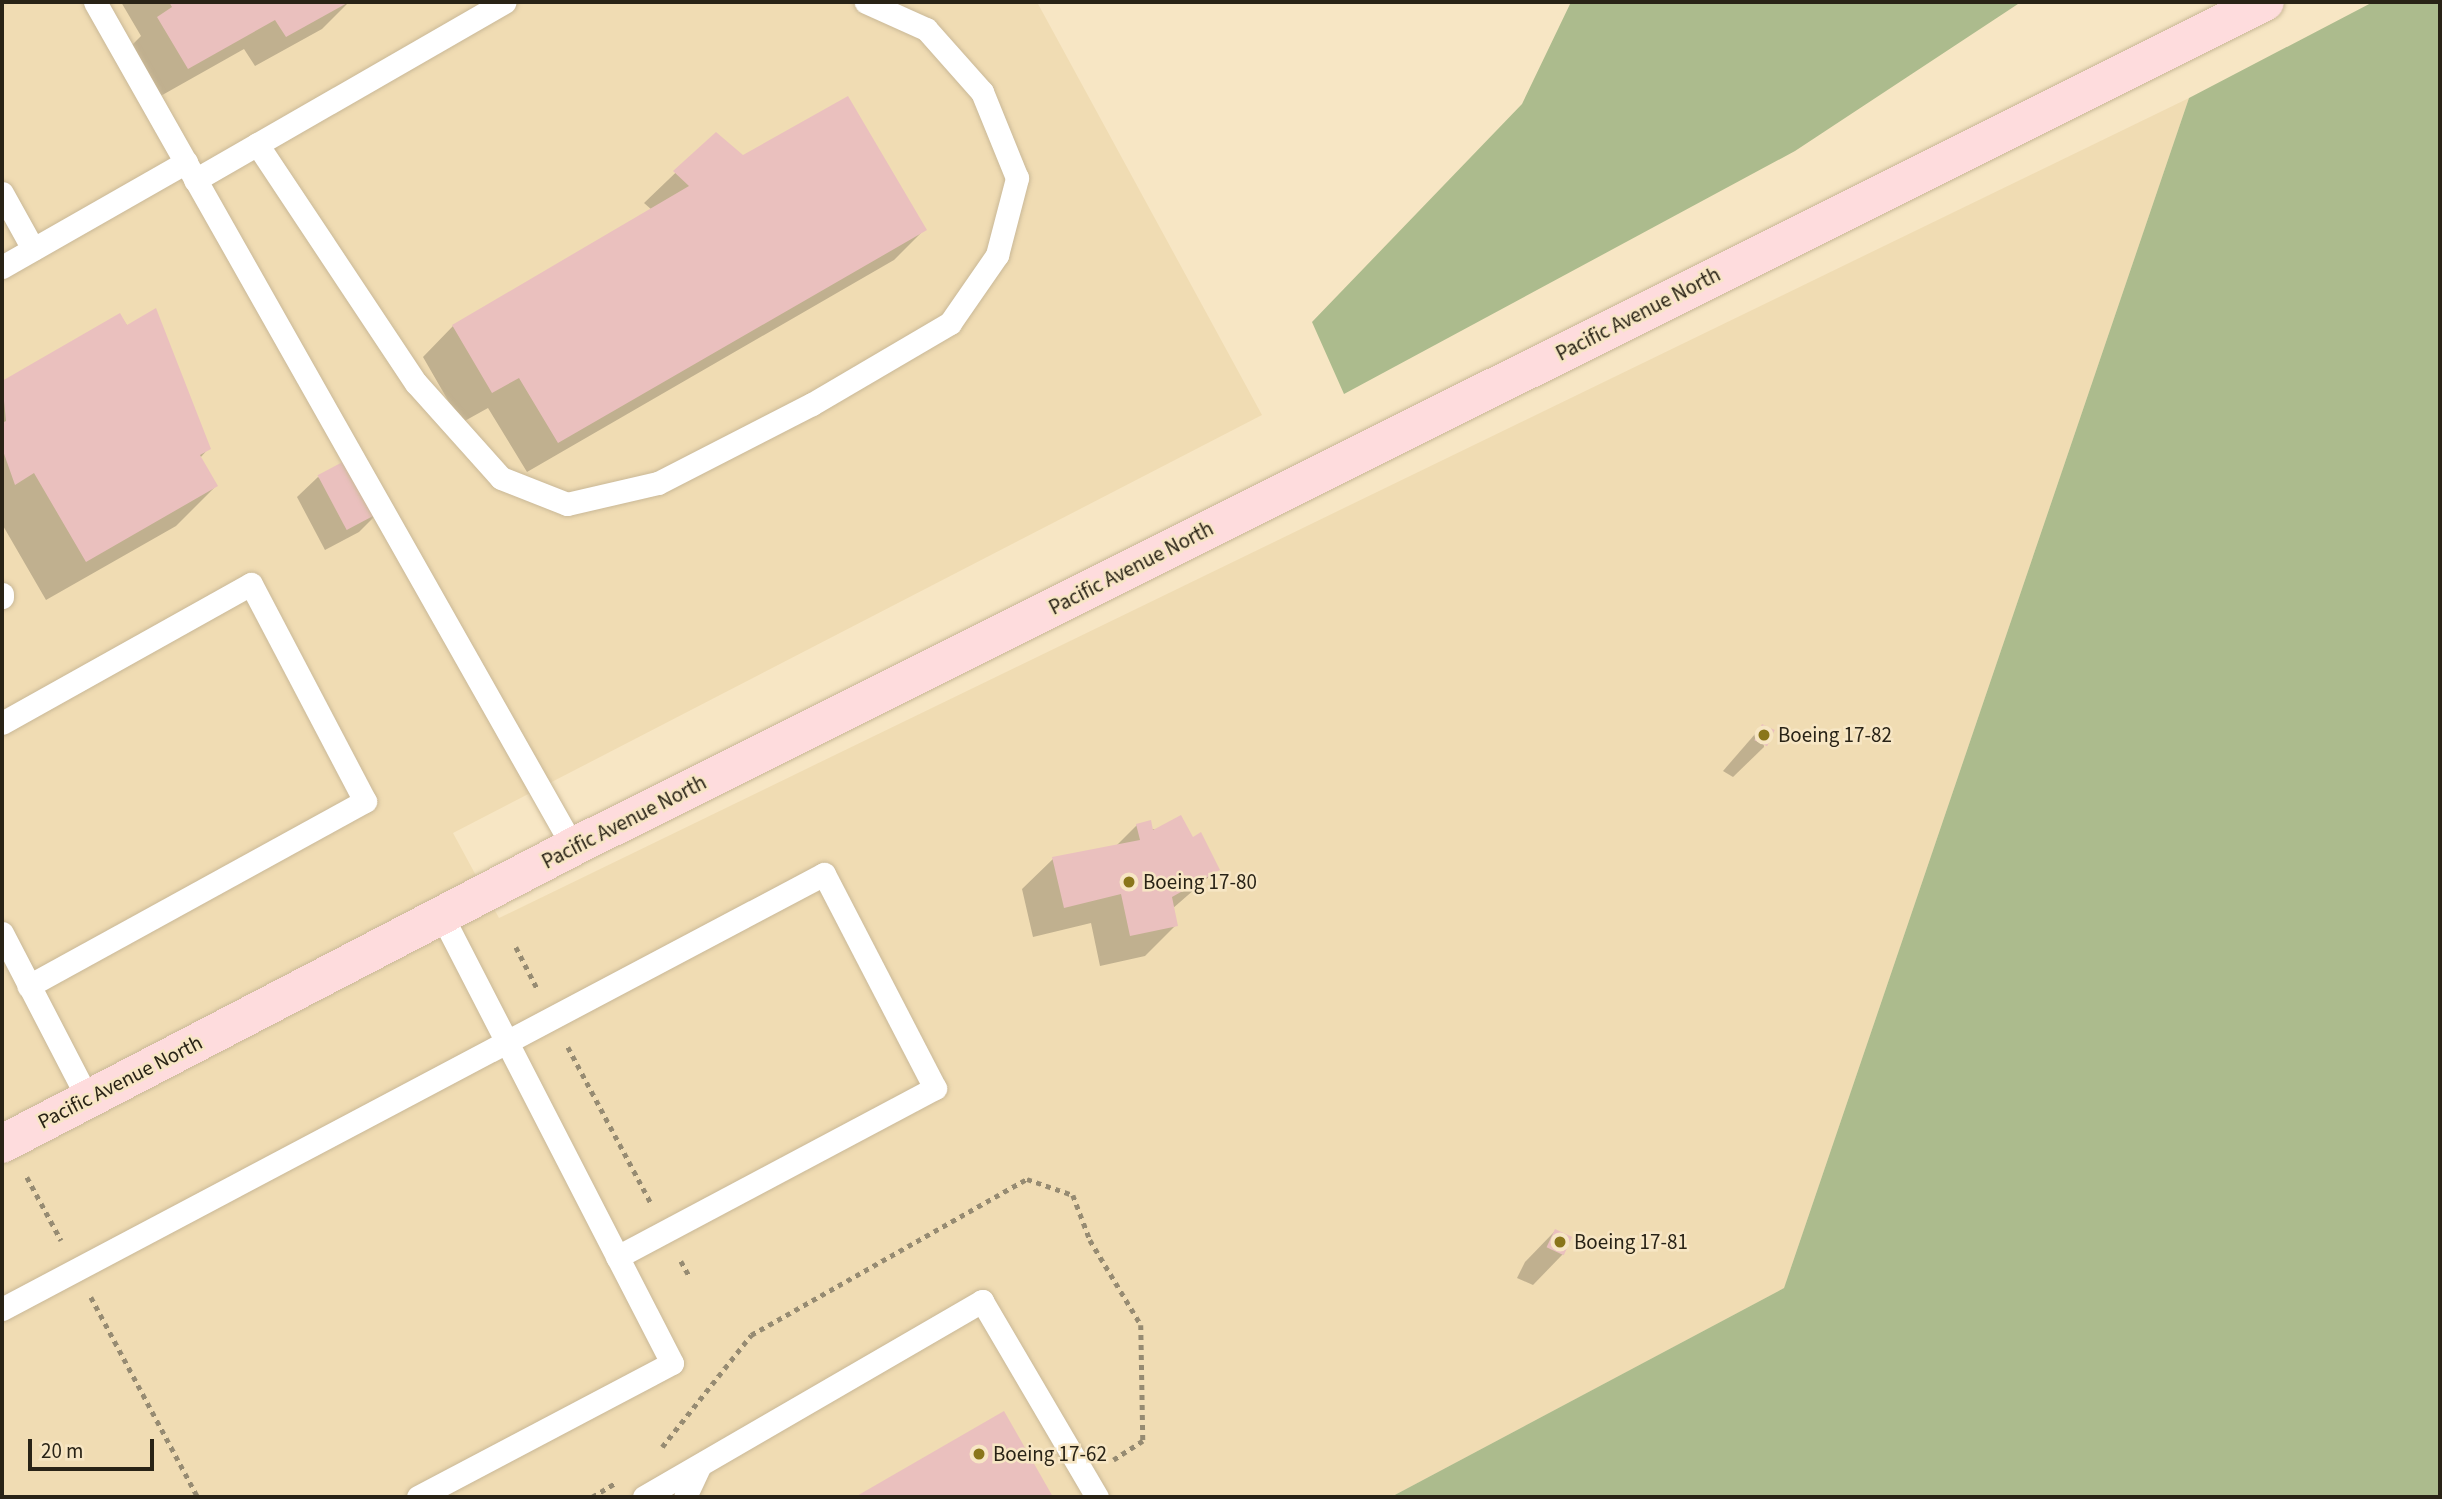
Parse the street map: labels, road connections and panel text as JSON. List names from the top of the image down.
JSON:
{
  "streets": {
    "street": ["Pacific Avenue North"]
  },
  "places": [
    "Boeing 17-82",
    "Boeing 17-80",
    "Boeing 17-81",
    "Boeing 17-62"
  ],
  "scale_bar": "20 m"
}
